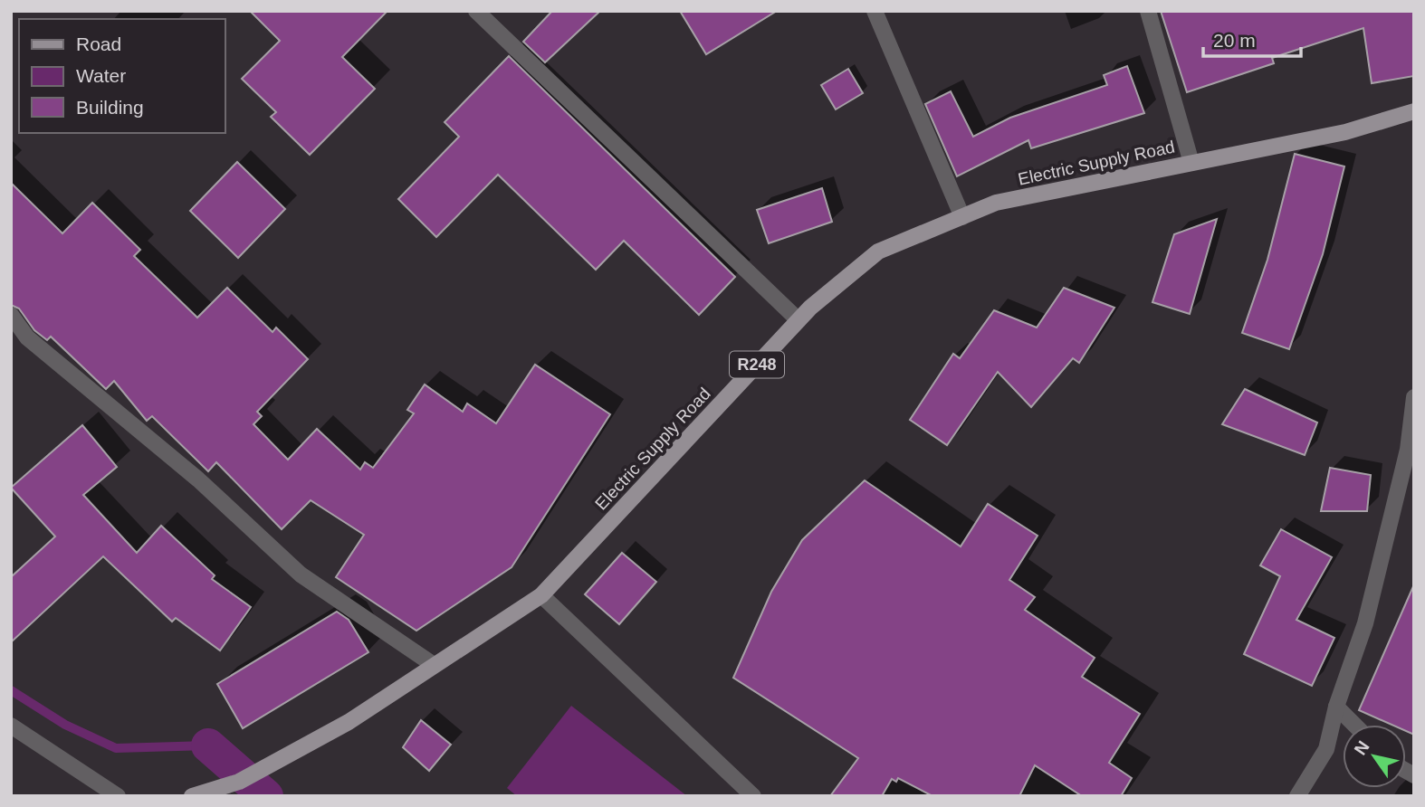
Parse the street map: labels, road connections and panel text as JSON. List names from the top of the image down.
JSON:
{
  "streets": {
    "main road": ["Electric Supply Road", "R248"]
  },
  "legend": ["Road", "Water", "Building"],
  "scale_bar": "20 m",
  "north": "top left"
}
